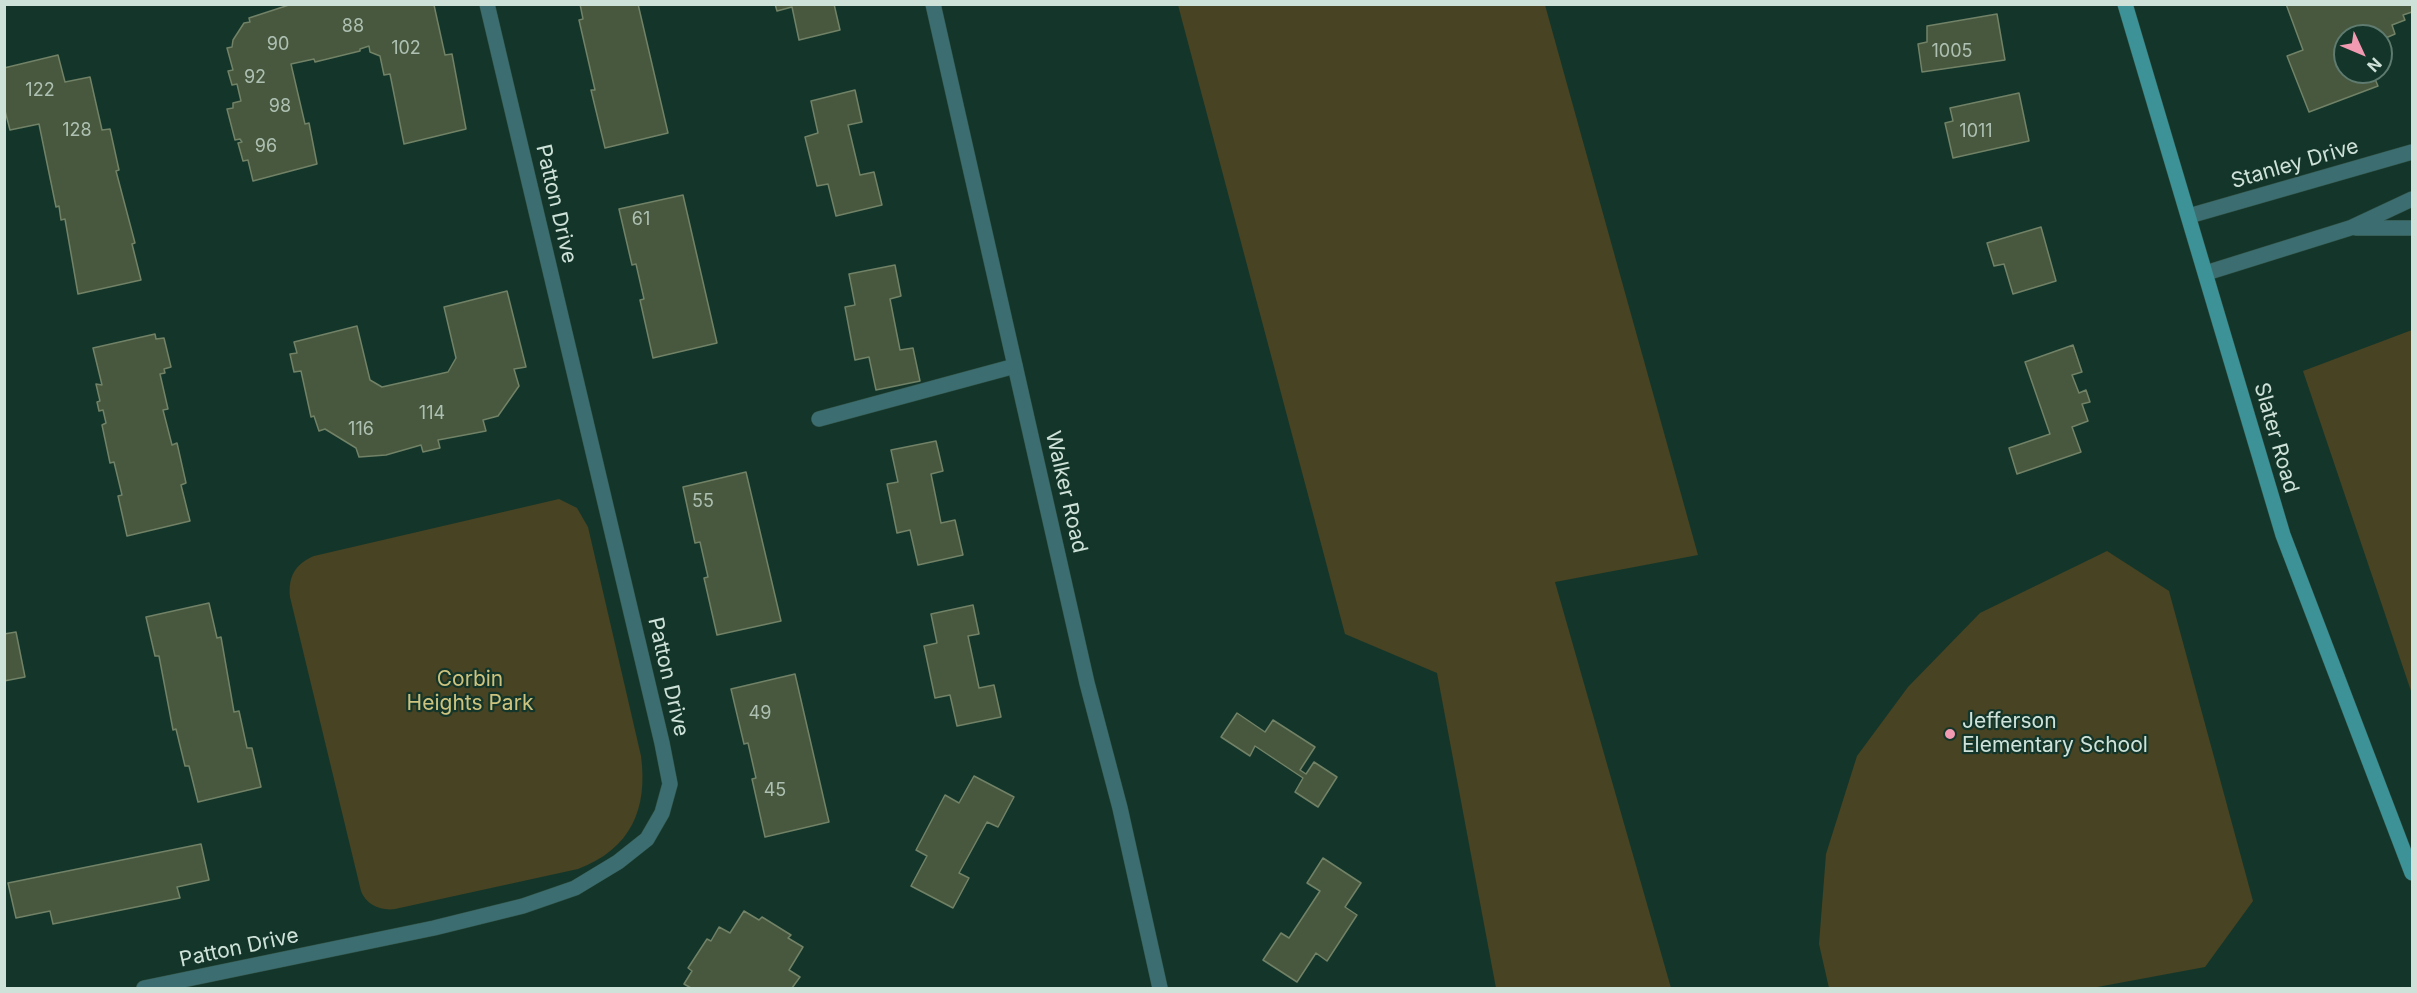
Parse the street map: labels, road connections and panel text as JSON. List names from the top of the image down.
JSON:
{
  "streets": {
    "main road": ["Slater Road"],
    "street": ["Stanley Drive", "Patton Drive", "Walker Road"]
  },
  "crossings": [
    ["Stanley Drive", "Slater Road"]
  ],
  "parks": ["Corbin Heights Park"],
  "places": ["Jefferson Elementary School"],
  "house_numbers": [
    "88",
    "90",
    "102",
    "1005",
    "92",
    "122",
    "98",
    "128",
    "1011",
    "96",
    "61",
    "114",
    "116",
    "55",
    "49",
    "45"
  ],
  "north": "bottom right"
}
